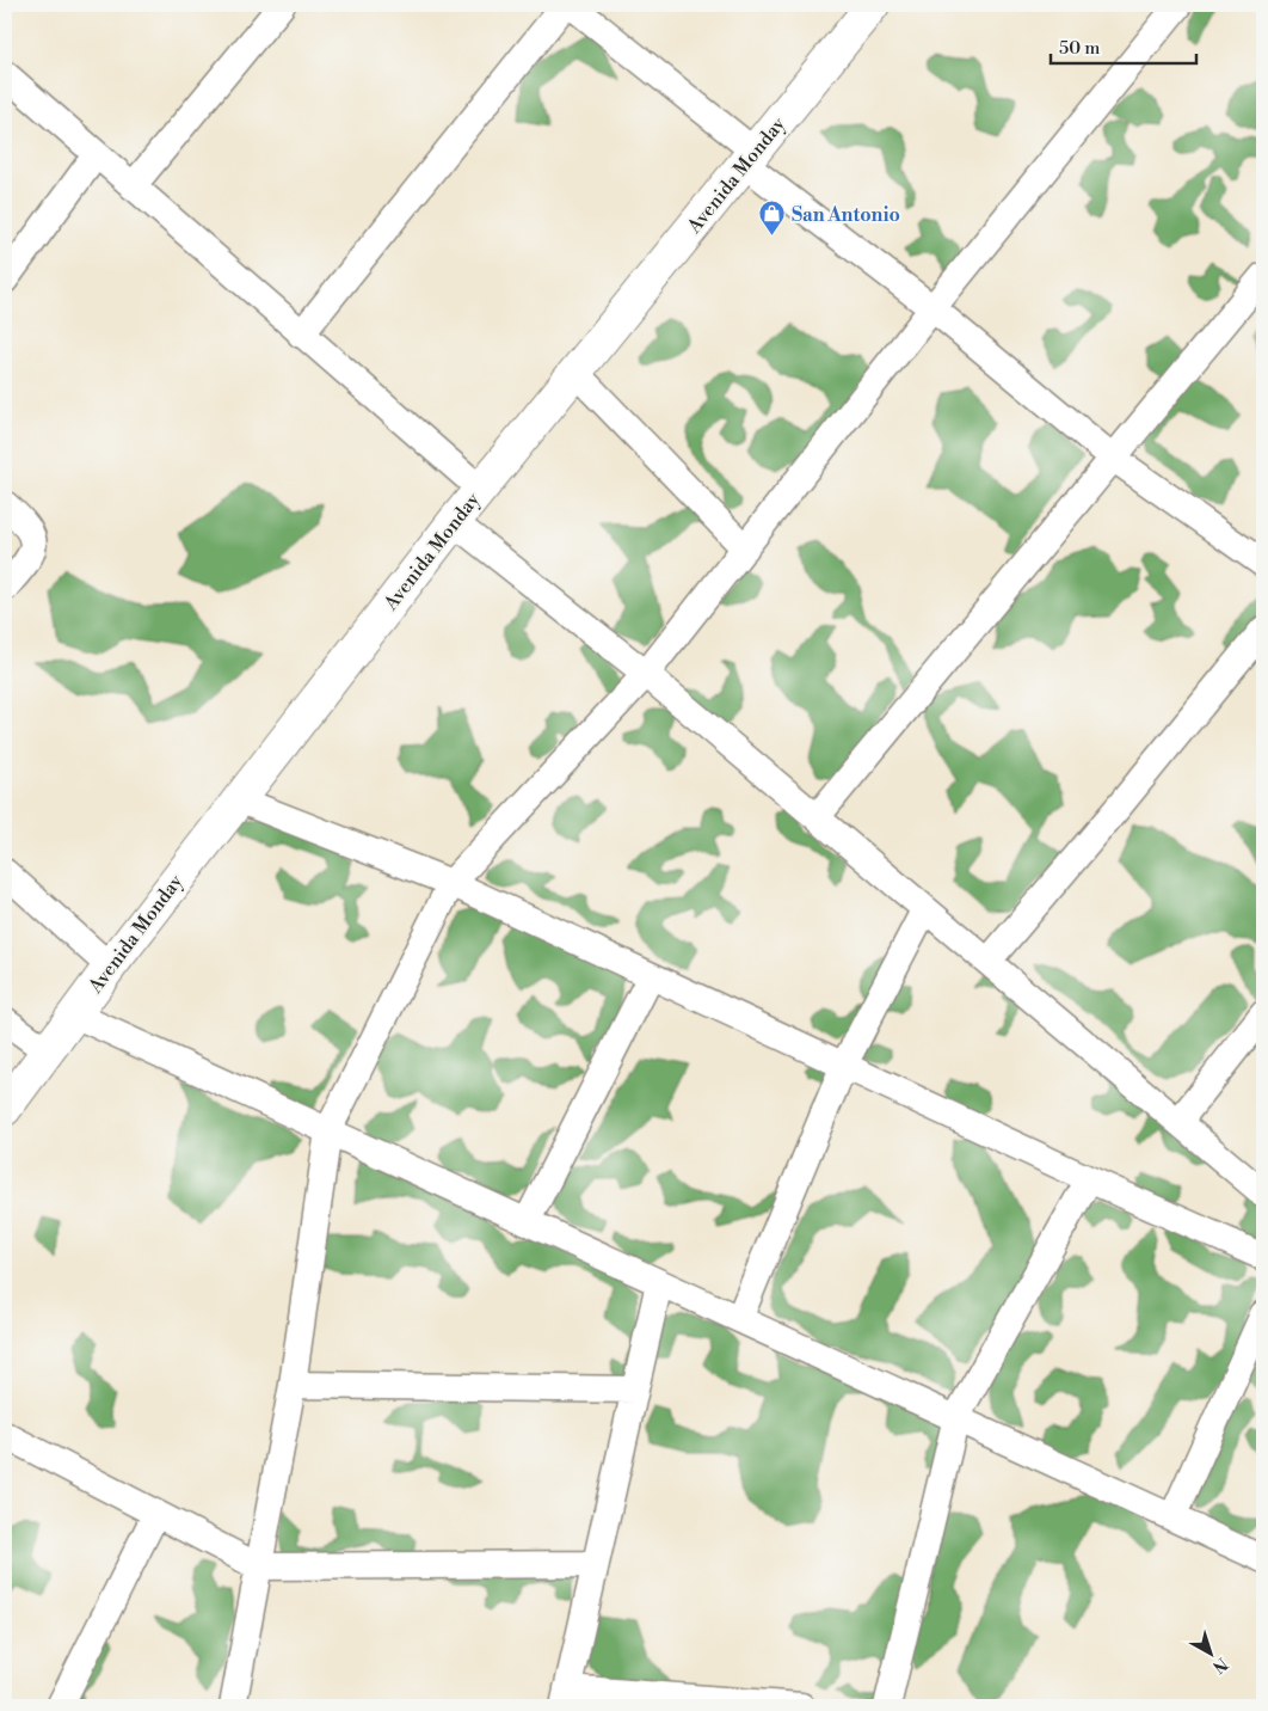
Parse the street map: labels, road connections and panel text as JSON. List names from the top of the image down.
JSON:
{
  "streets": {
    "main road": ["Avenida Monday"]
  },
  "places": {
    "shop": ["San Antonio"]
  },
  "scale_bar": "50 m",
  "north": "bottom right"
}
